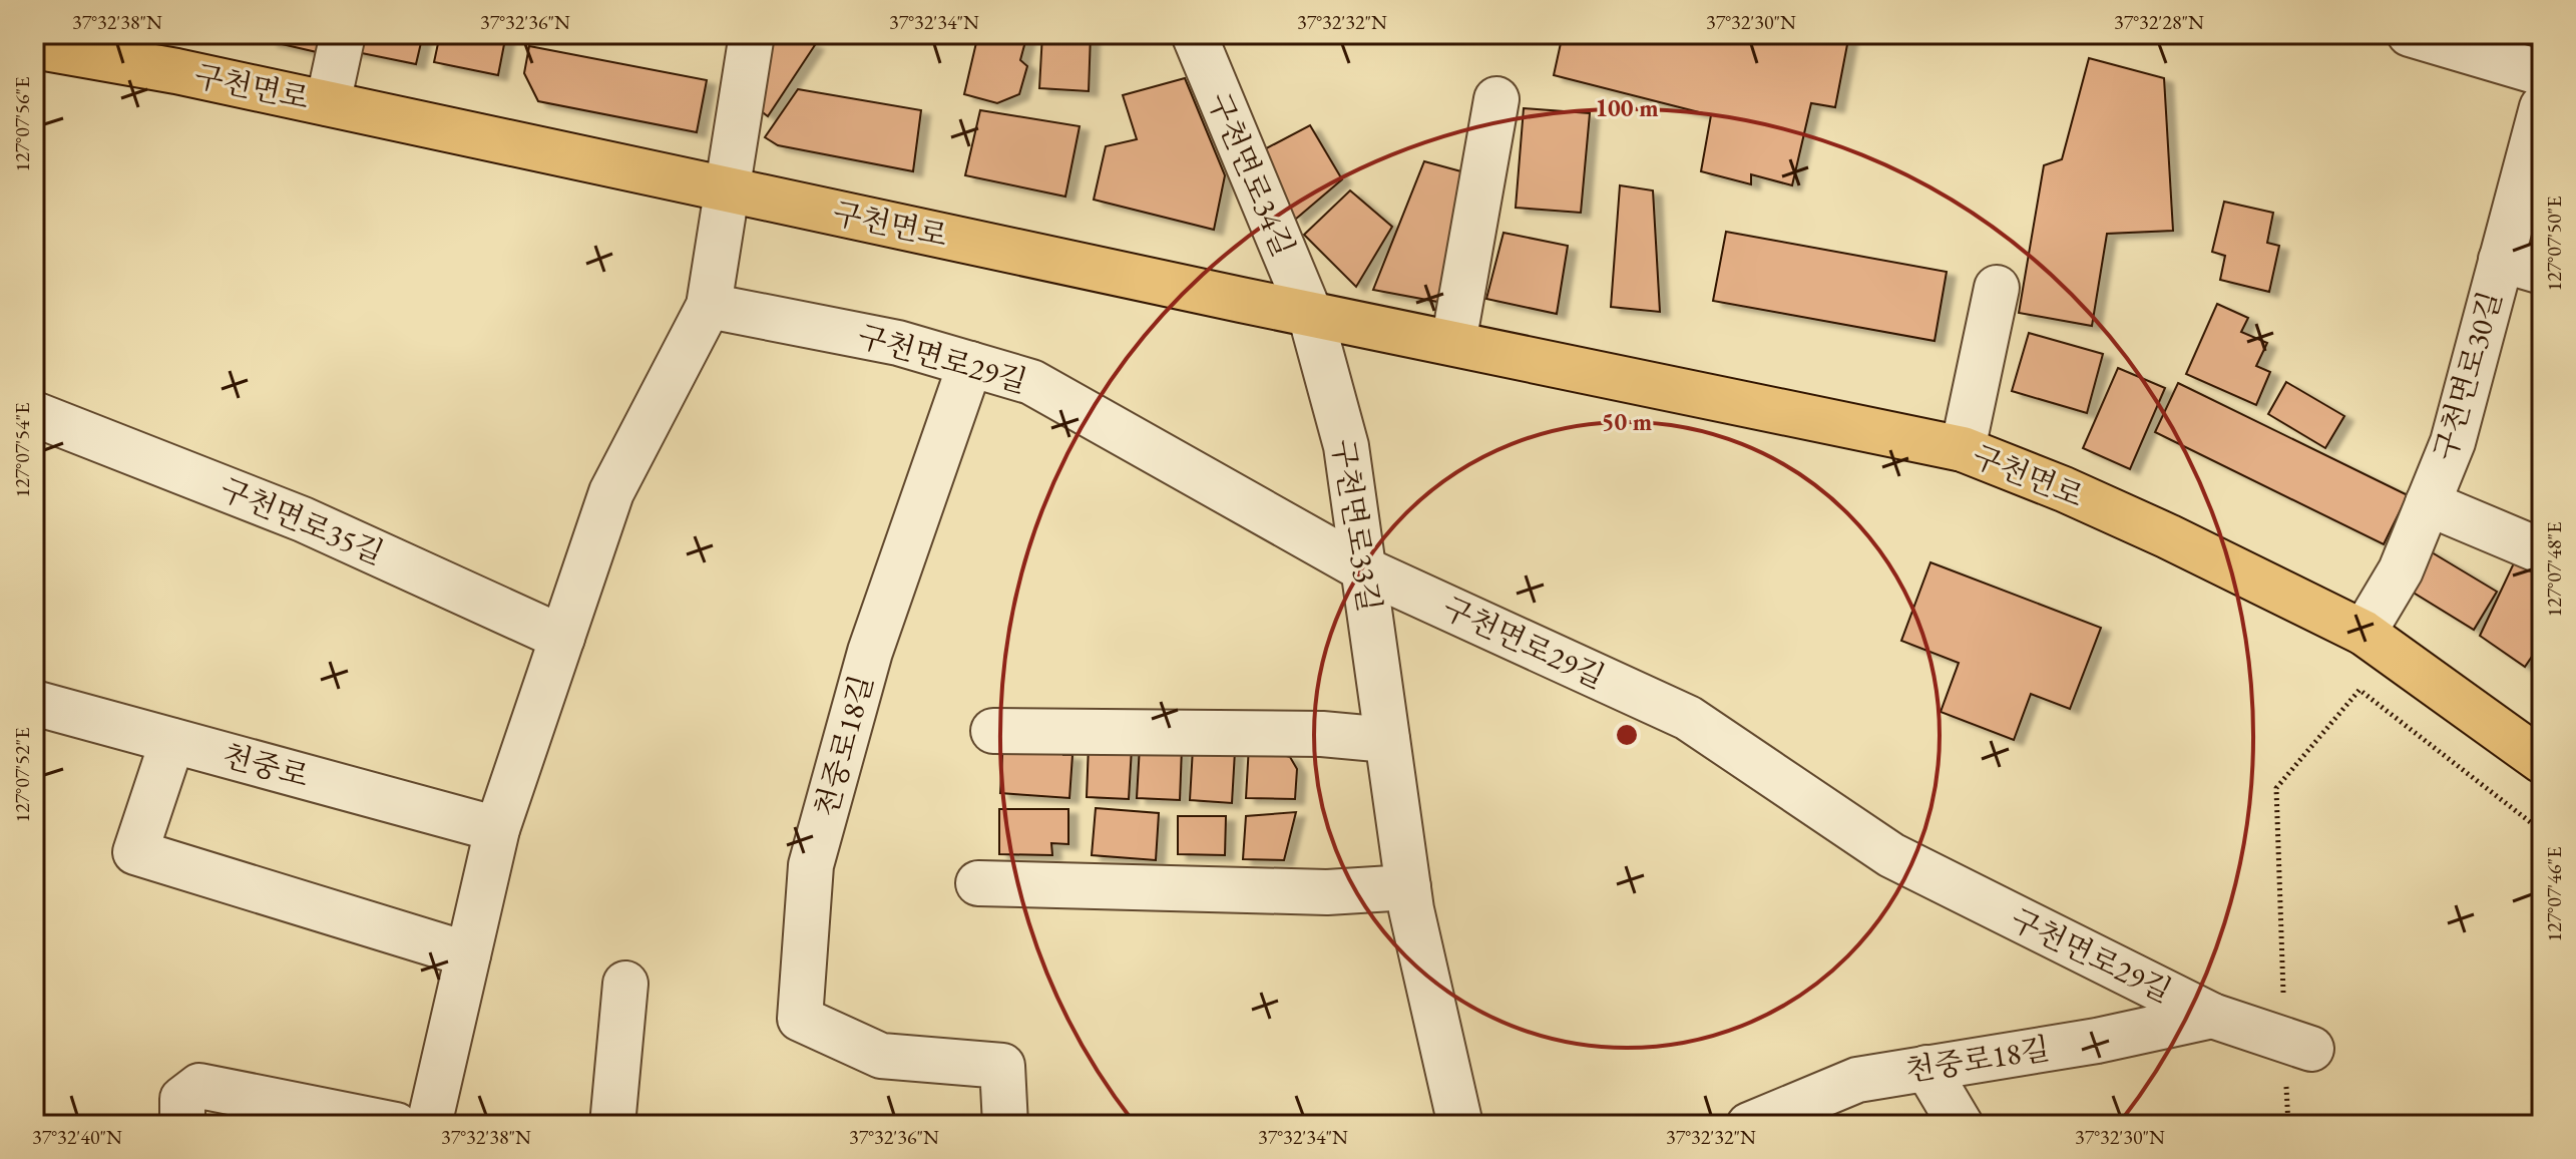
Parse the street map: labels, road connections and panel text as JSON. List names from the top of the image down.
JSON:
{
  "streets": {
    "main road": ["구천면로"],
    "street": [
      "구천면로34길",
      "구천면로29길",
      "구천면로30길",
      "구천면로35길",
      "구천면로33길",
      "천중로18길",
      "천중로"
    ]
  },
  "crossings": [
    ["구천면로", "구천면로34길"],
    ["구천면로", "구천면로30길"],
    ["구천면로", "구천면로33길"],
    ["구천면로34길", "구천면로33길"],
    ["구천면로29길", "구천면로33길"],
    ["구천면로29길", "천중로18길"]
  ],
  "coordinates": [
    "37°32'38\"N",
    "37°32'36\"N",
    "37°32'34\"N",
    "37°32'32\"N",
    "37°32'30\"N",
    "37°32'28\"N",
    "127°07'56\"E",
    "127°07'50\"E",
    "127°07'54\"E",
    "127°07'48\"E",
    "127°07'52\"E",
    "127°07'46\"E",
    "37°32'40\"N"
  ],
  "rings": ["100 m", "50 m"]
}
